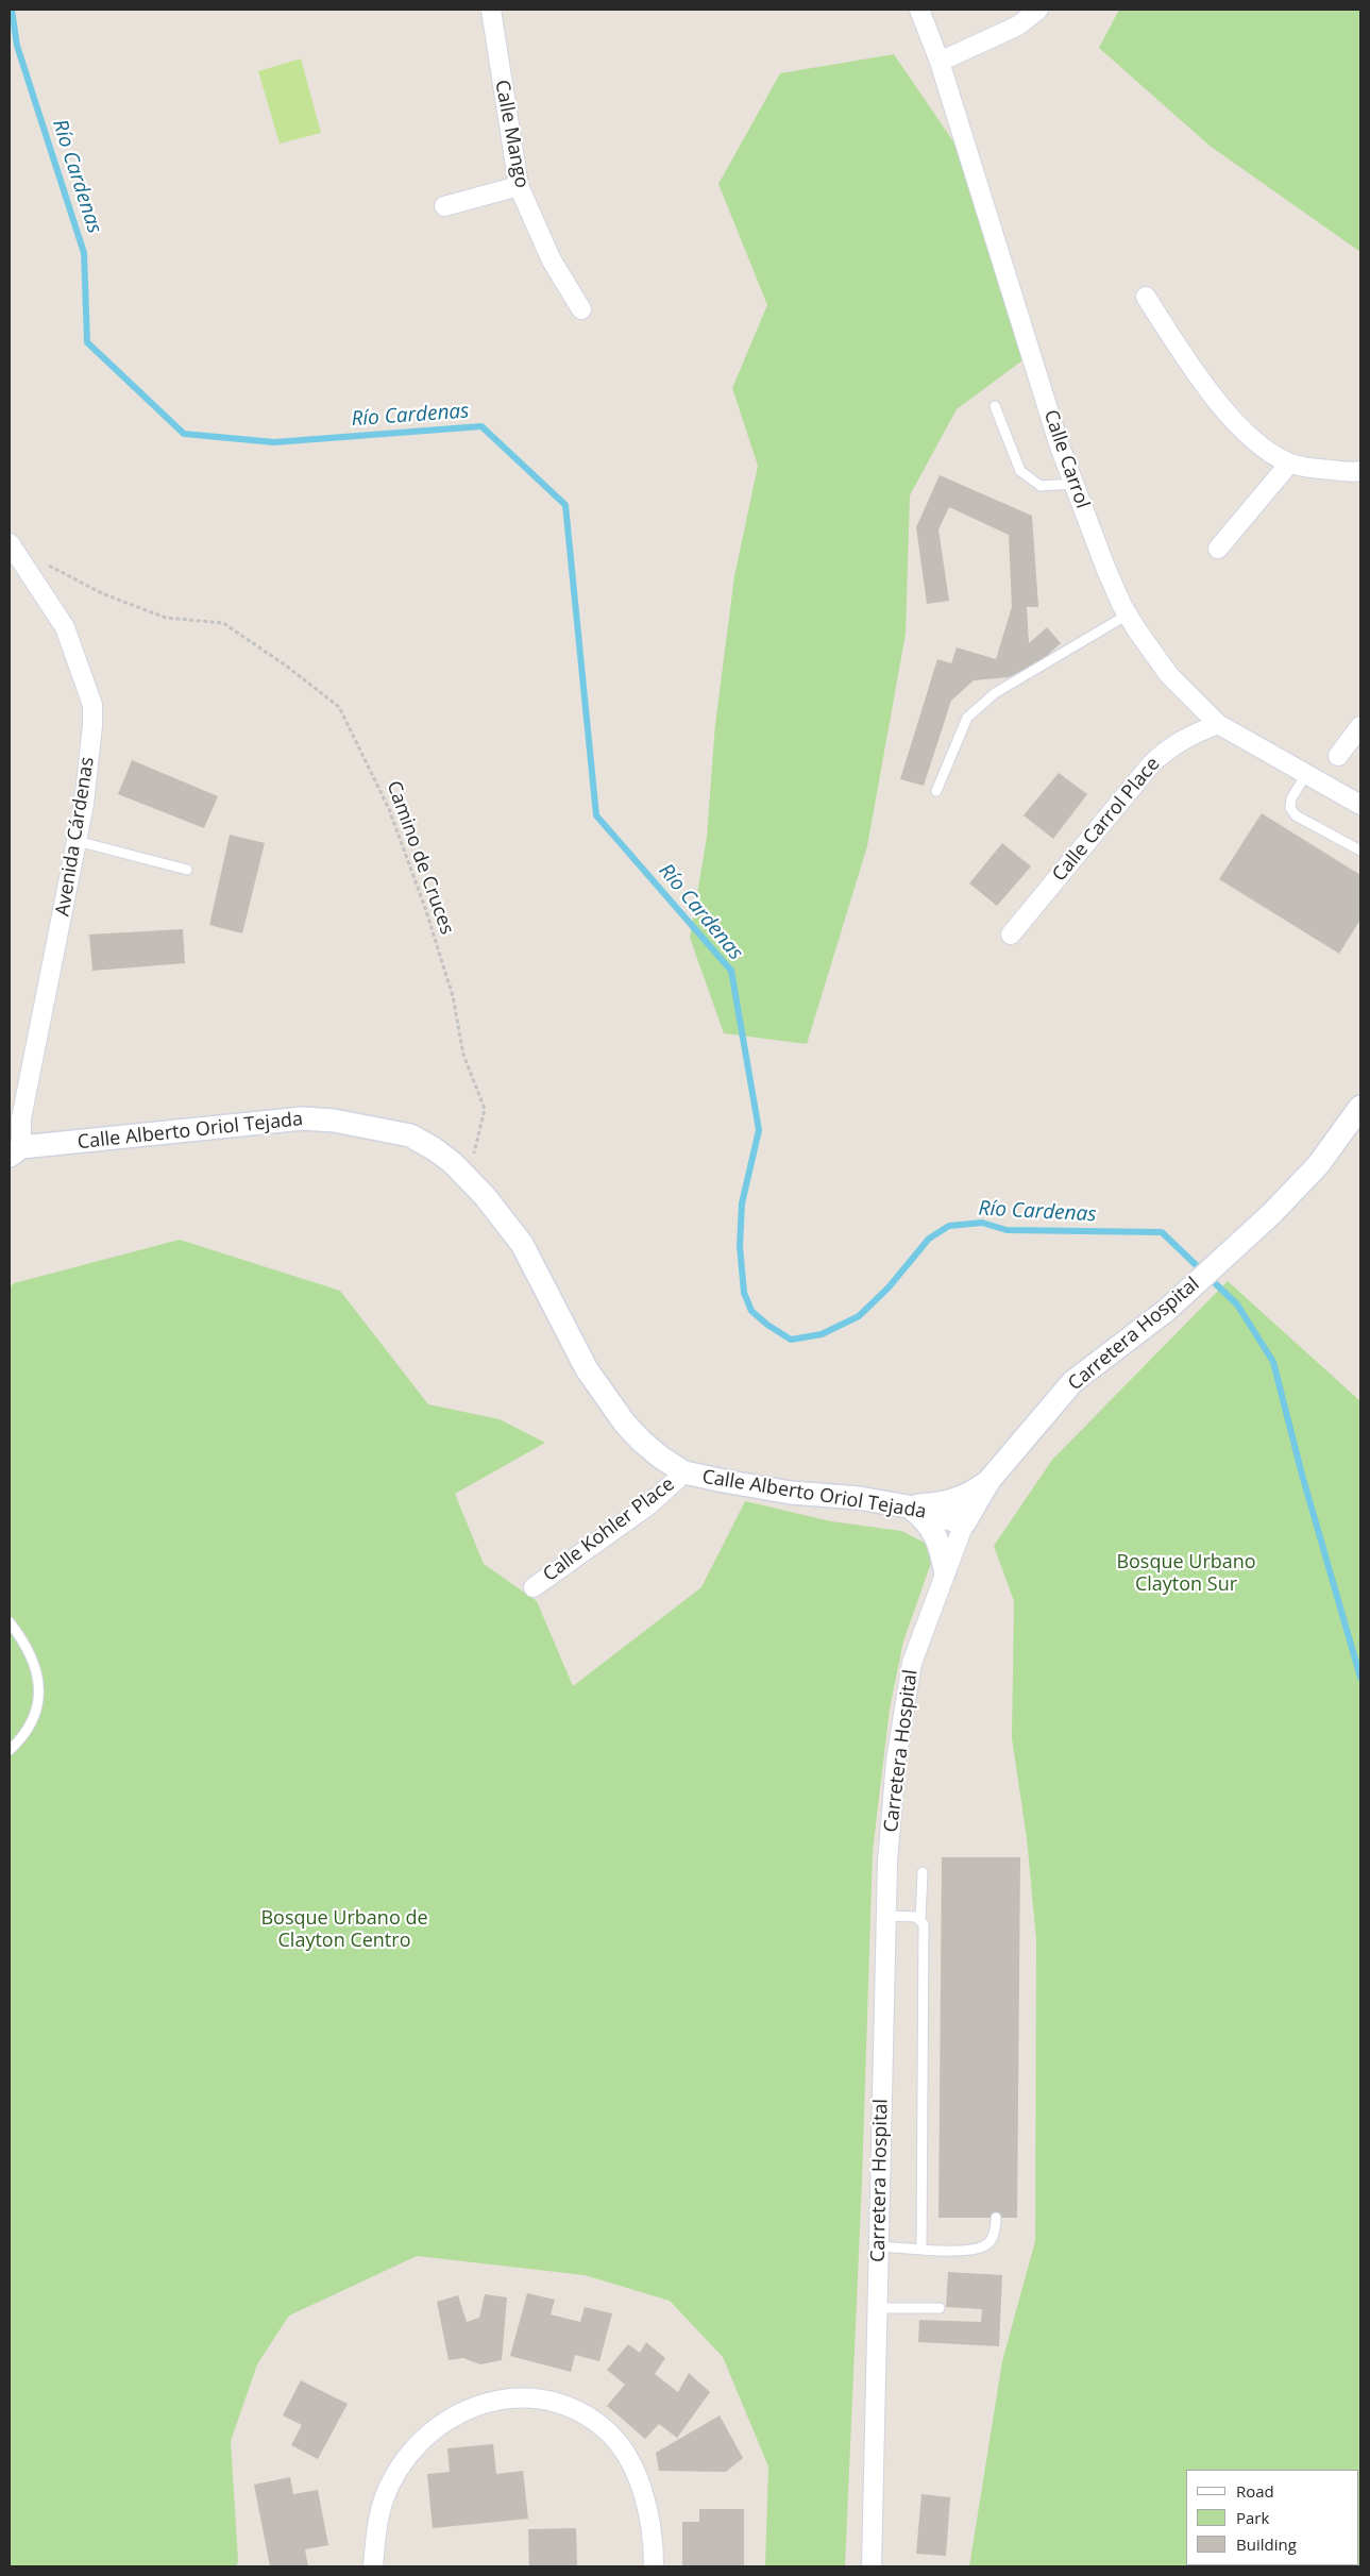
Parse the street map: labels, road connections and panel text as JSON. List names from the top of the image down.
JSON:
{
  "streets": {
    "street": [
      "Calle Mango",
      "Calle Carrol",
      "Calle Carrol Place",
      "Avenida Cárdenas",
      "Calle Alberto Oriol Tejada",
      "Carretera Hospital",
      "Calle Kohler Place"
    ],
    "path": ["Camino de Cruces"]
  },
  "crossings": [
    ["Calle Carrol", "Calle Carrol Place"],
    ["Avenida Cárdenas", "Camino de Cruces"],
    ["Avenida Cárdenas", "Calle Alberto Oriol Tejada"],
    ["Calle Alberto Oriol Tejada", "Carretera Hospital"],
    ["Calle Alberto Oriol Tejada", "Calle Kohler Place"]
  ],
  "water": ["Río Cardenas"],
  "parks": ["Bosque Urbano Clayton Sur", "Bosque Urbano de Clayton Centro"],
  "legend": ["Road", "Park", "Building"]
}
